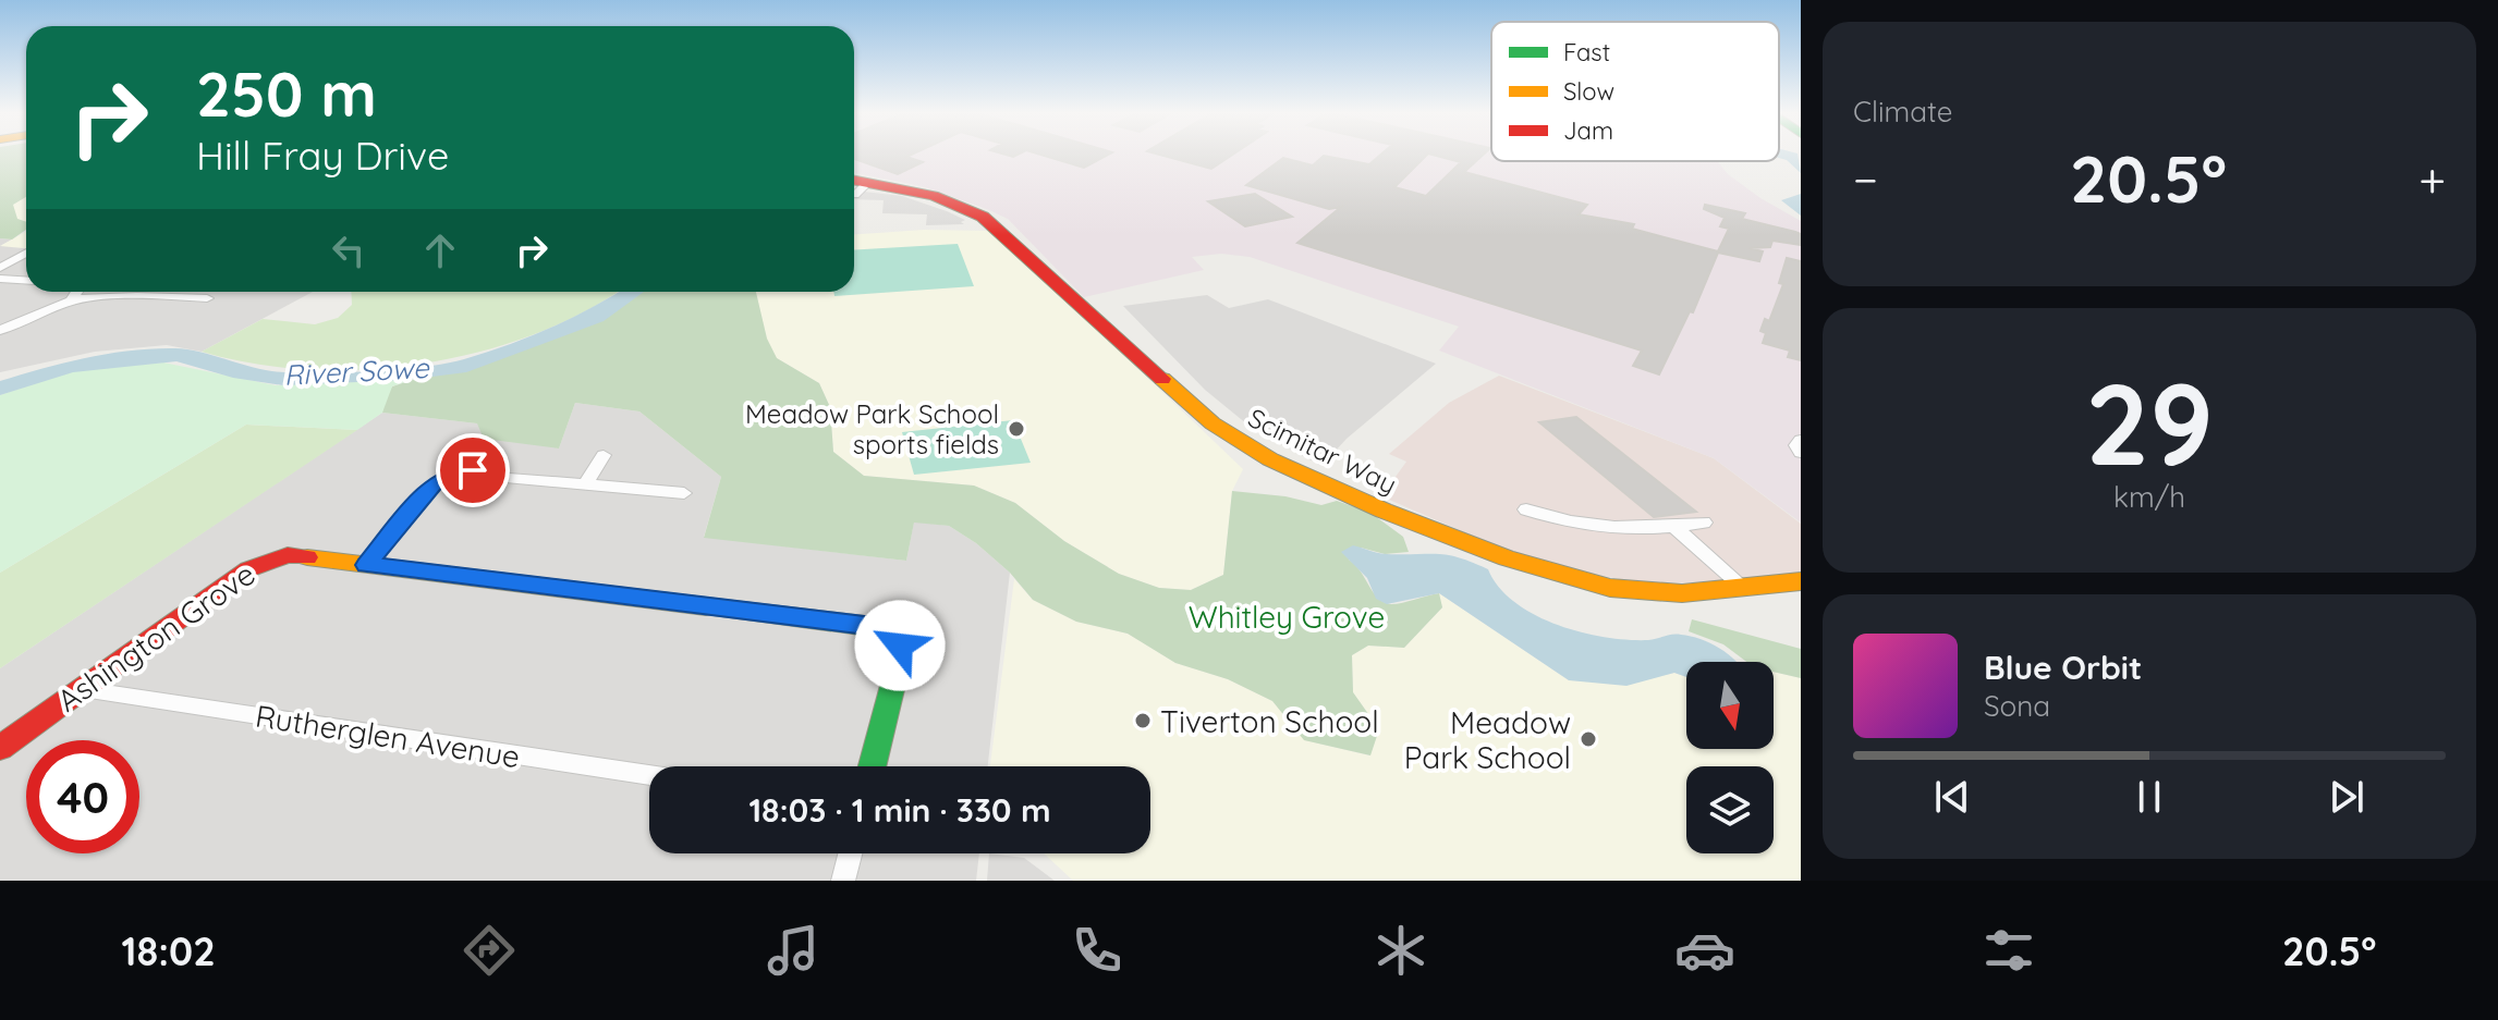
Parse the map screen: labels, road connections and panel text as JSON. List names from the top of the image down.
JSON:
{
  "streets": {
    "main road": ["Scimitar Way", "Ashington Grove"],
    "street": ["Rutherglen Avenue"]
  },
  "crossings": [
    ["Ashington Grove", "Rutherglen Avenue"]
  ],
  "water": ["River Sowe"],
  "parks": ["Whitley Grove"],
  "places": ["Meadow Park School sports fields", "Tiverton School", "Meadow Park School"],
  "legend": ["Fast", "Slow", "Jam"],
  "north": "bottom",
  "page": {
    "tile": [
      "Climate",
      ["29", "km/h"]
    ],
    "turn": ["250 m", "Hill Fray Drive"],
    "heat": ["−", "20.5°", "+"],
    "song": ["Blue Orbit", "Sona"],
    "limit": "40",
    "trip": "18:03 · 1 min · 330 m",
    "tabs": ["18:02", "20.5°"]
  }
}
